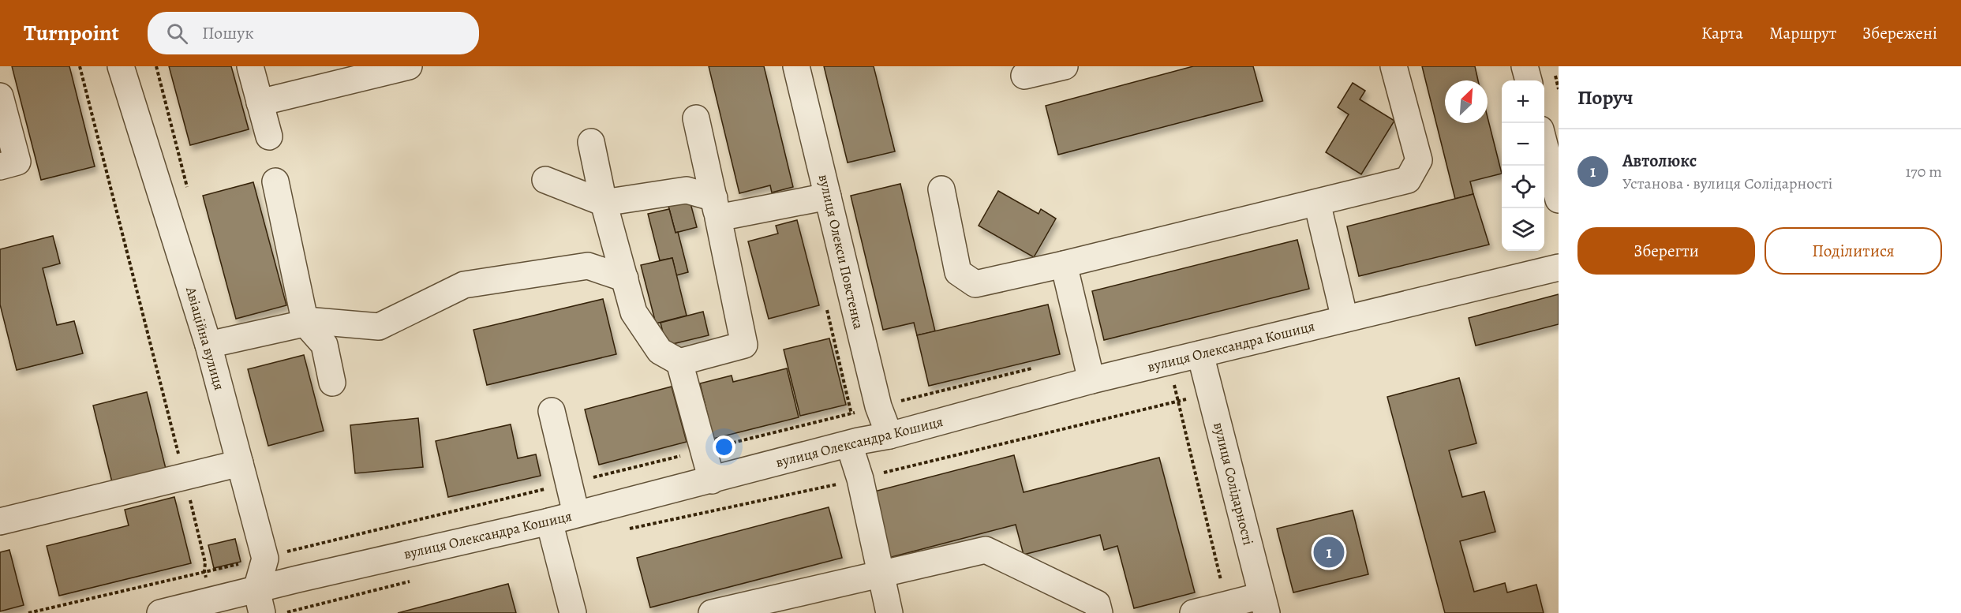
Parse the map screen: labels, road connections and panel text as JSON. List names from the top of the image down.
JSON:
{
  "streets": {
    "street": [
      "вулиця Олекси Повстенка",
      "Авіаційна вулиця",
      "вулиця Олександра Кошиця",
      "вулиця Солідарності"
    ]
  },
  "crossings": [
    ["вулиця Олекси Повстенка", "вулиця Олександра Кошиця"],
    ["вулиця Олександра Кошиця", "вулиця Солідарності"]
  ],
  "north": "top right",
  "page": {
    "header": "Turnpoint",
    "search": "Пошук",
    "nav": ["Карта", "Маршрут", "Збережені"],
    "heading": "Поруч",
    "map_buttons": ["+", "−"],
    "list": [
      {
        "mark": "1",
        "name": "Автолюкс",
        "note": "Установа · вулиця Солідарності",
        "value": "170 m"
      }
    ],
    "buttons": ["Зберегти", "Поділитися"],
    "pins": "1"
  }
}
